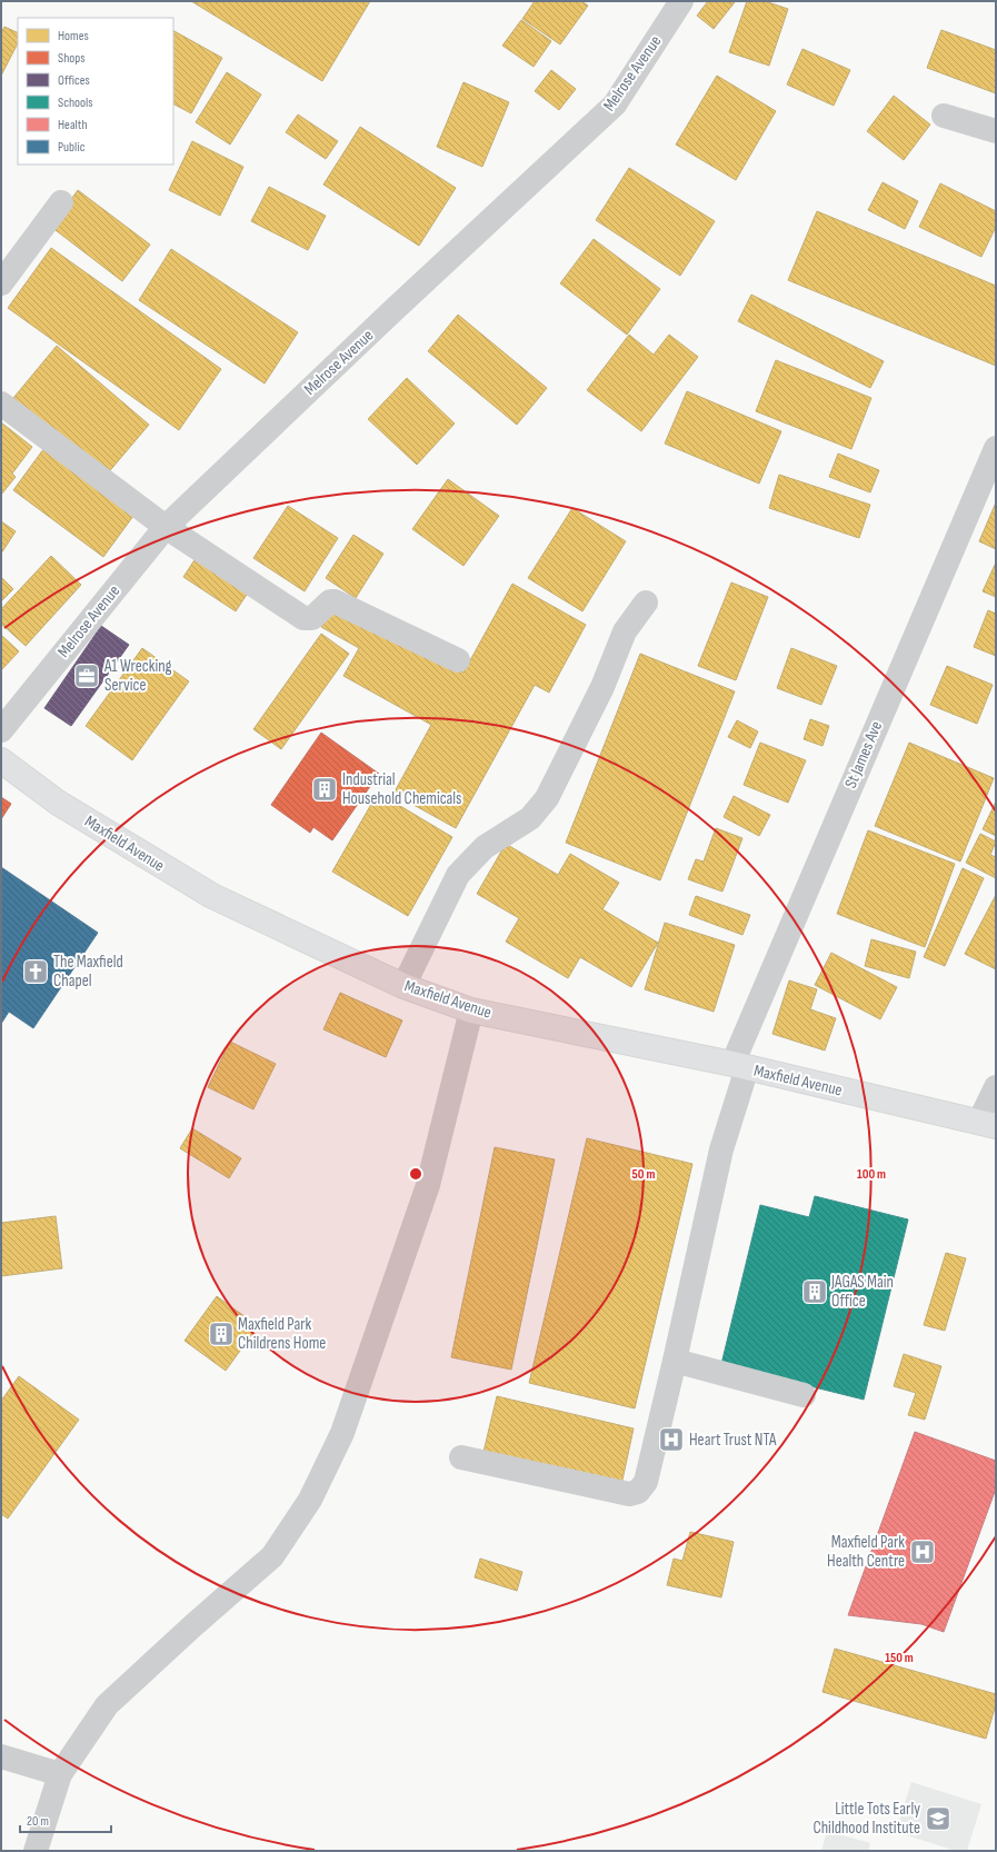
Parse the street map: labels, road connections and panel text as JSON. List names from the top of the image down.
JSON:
{
  "streets": {
    "main road": ["Maxfield Avenue"],
    "street": ["Melrose Avenue", "St James Ave"]
  },
  "crossings": [
    ["St James Ave", "Maxfield Avenue"]
  ],
  "places": {
    "office": ["A1 Wrecking Service"],
    "building": ["Industrial Household Chemicals", "JAGAS Main Office", "Maxfield Park Childrens Home"],
    "church": ["The Maxfield Chapel"],
    "hospital": ["Heart Trust NTA", "Maxfield Park Health Centre"],
    "school or university": ["Little Tots Early Childhood Institute"]
  },
  "legend": [
    "Homes",
    "Shops",
    "Offices",
    "Schools",
    "Health",
    "Public"
  ],
  "scale_bar": "20 m",
  "rings": ["50 m", "100 m", "150 m"]
}
